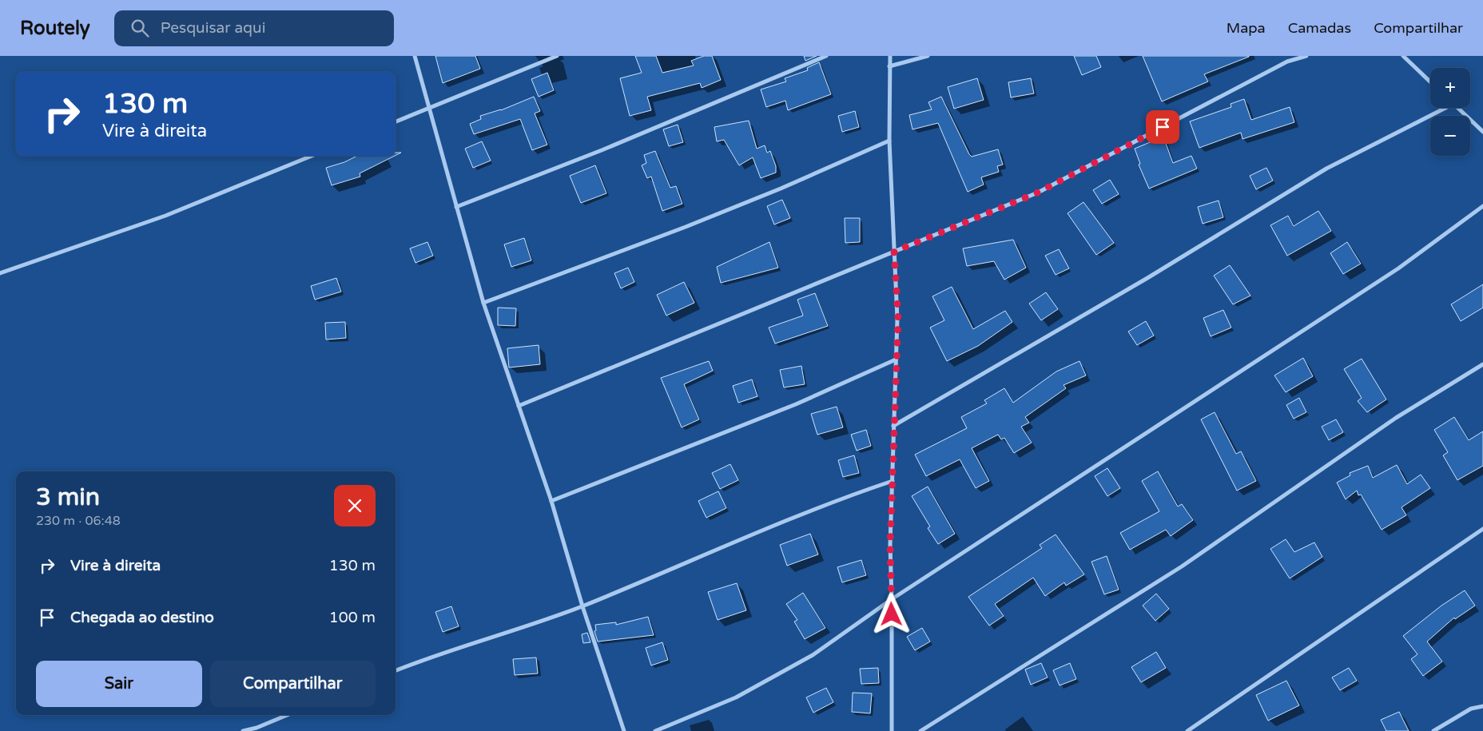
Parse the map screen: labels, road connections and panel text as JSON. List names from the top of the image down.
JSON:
{
  "page": {
    "header": "Routely",
    "search": "Pesquisar aqui",
    "nav": ["Mapa", "Camadas", "Compartilhar"],
    "map_buttons": ["+", "−"],
    "turn": ["130 m", "Vire à direita"],
    "heading": ["3 min", "230 m · 06:48"],
    "list": [
      {
        "name": "Vire à direita",
        "value": "130 m"
      },
      {
        "name": "Chegada ao destino",
        "value": "100 m"
      }
    ],
    "buttons": ["Sair", "Compartilhar"]
  }
}
